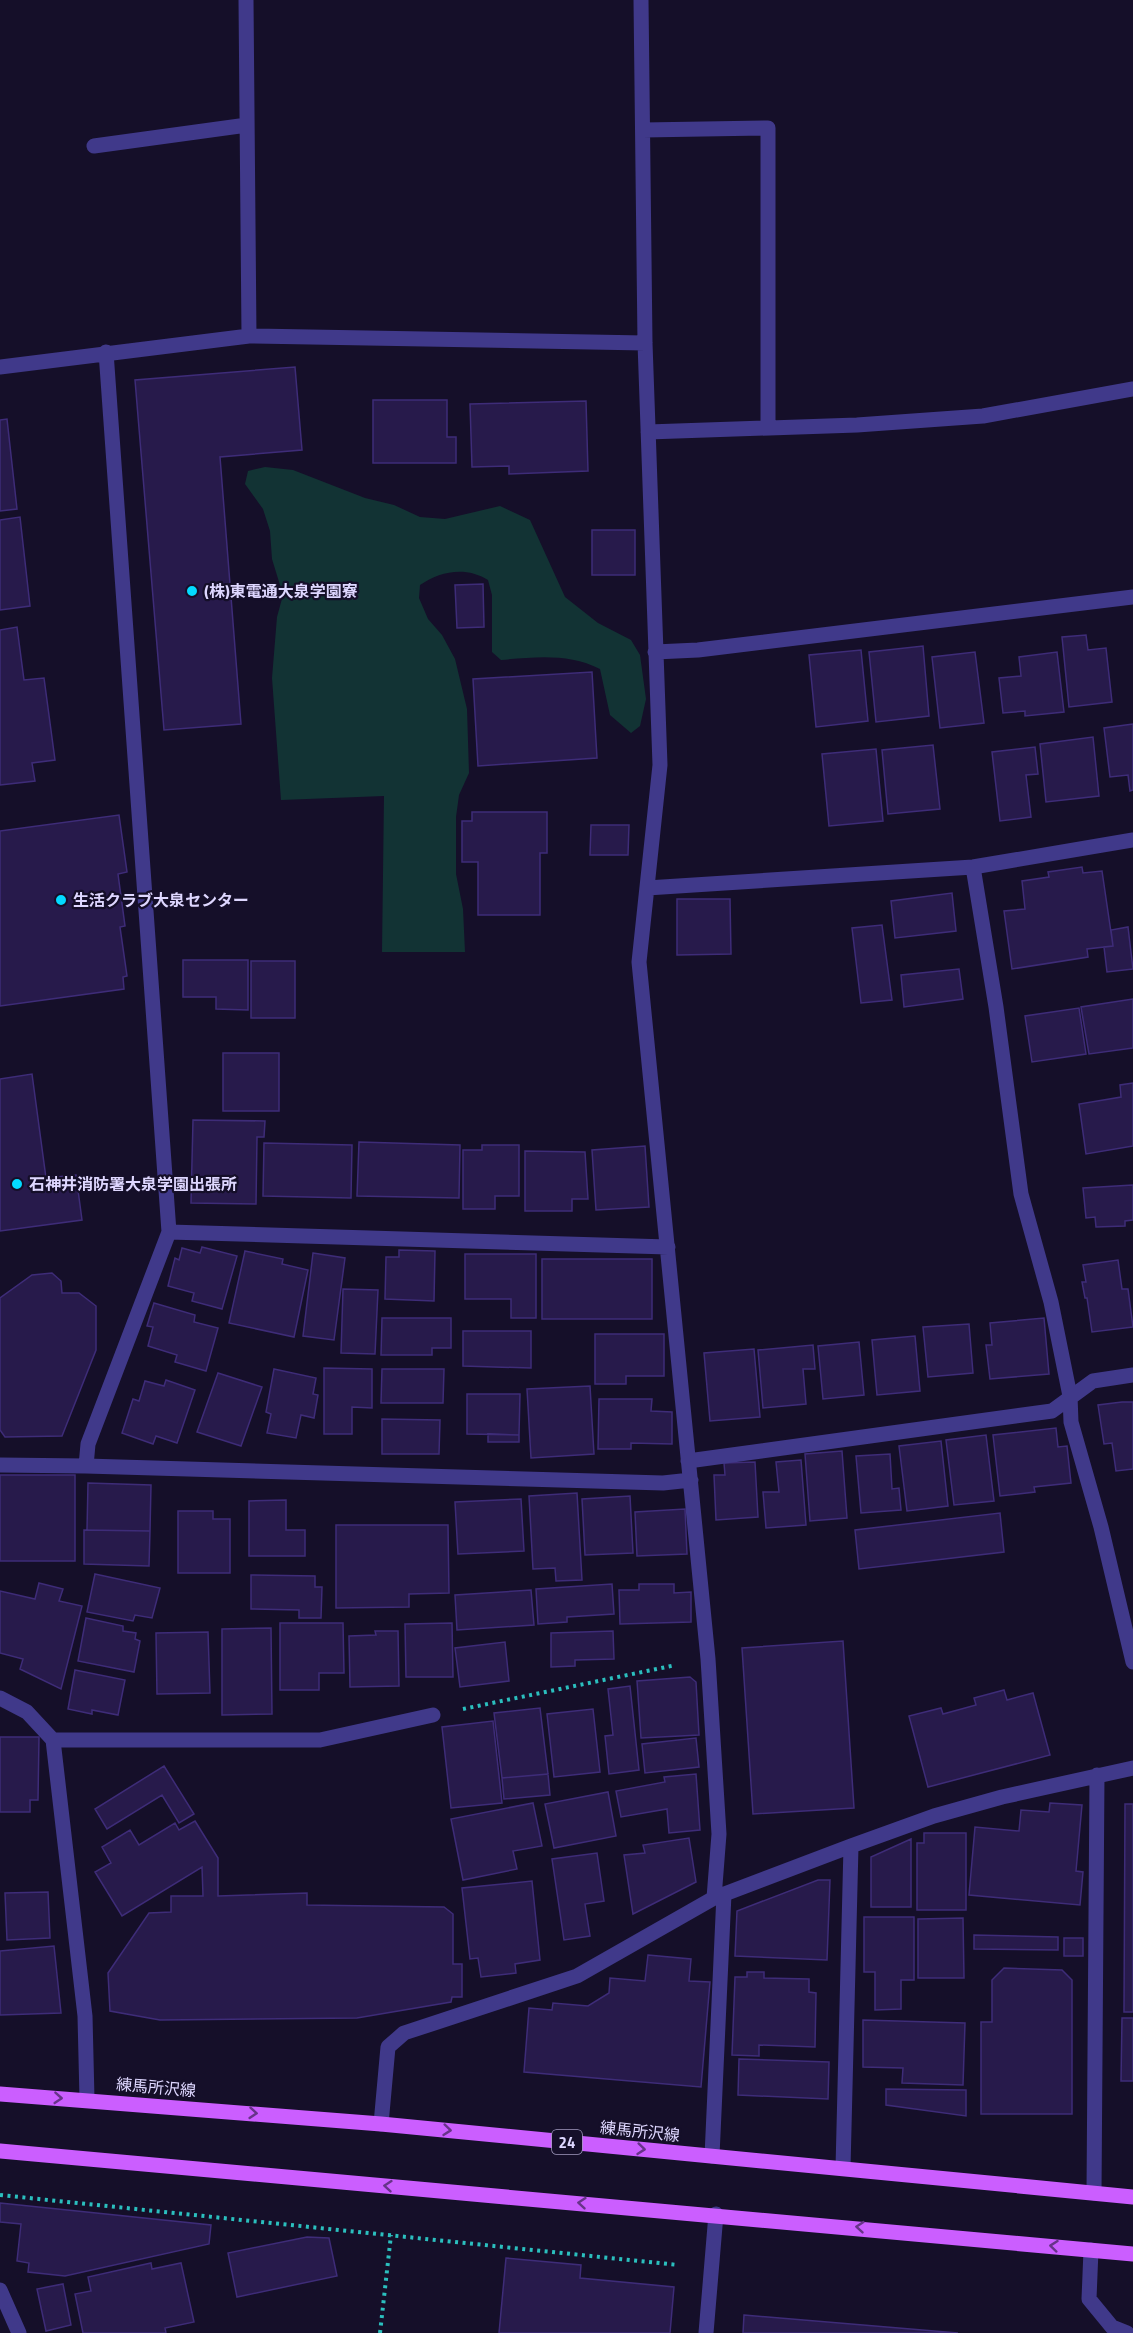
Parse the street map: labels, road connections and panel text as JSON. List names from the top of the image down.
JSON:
{
  "streets": {
    "main road": ["練馬所沢線", "24"]
  },
  "places": ["(株)東電通大泉学園寮", "生活クラブ大泉センター", "石神井消防署大泉学園出張所"]
}
